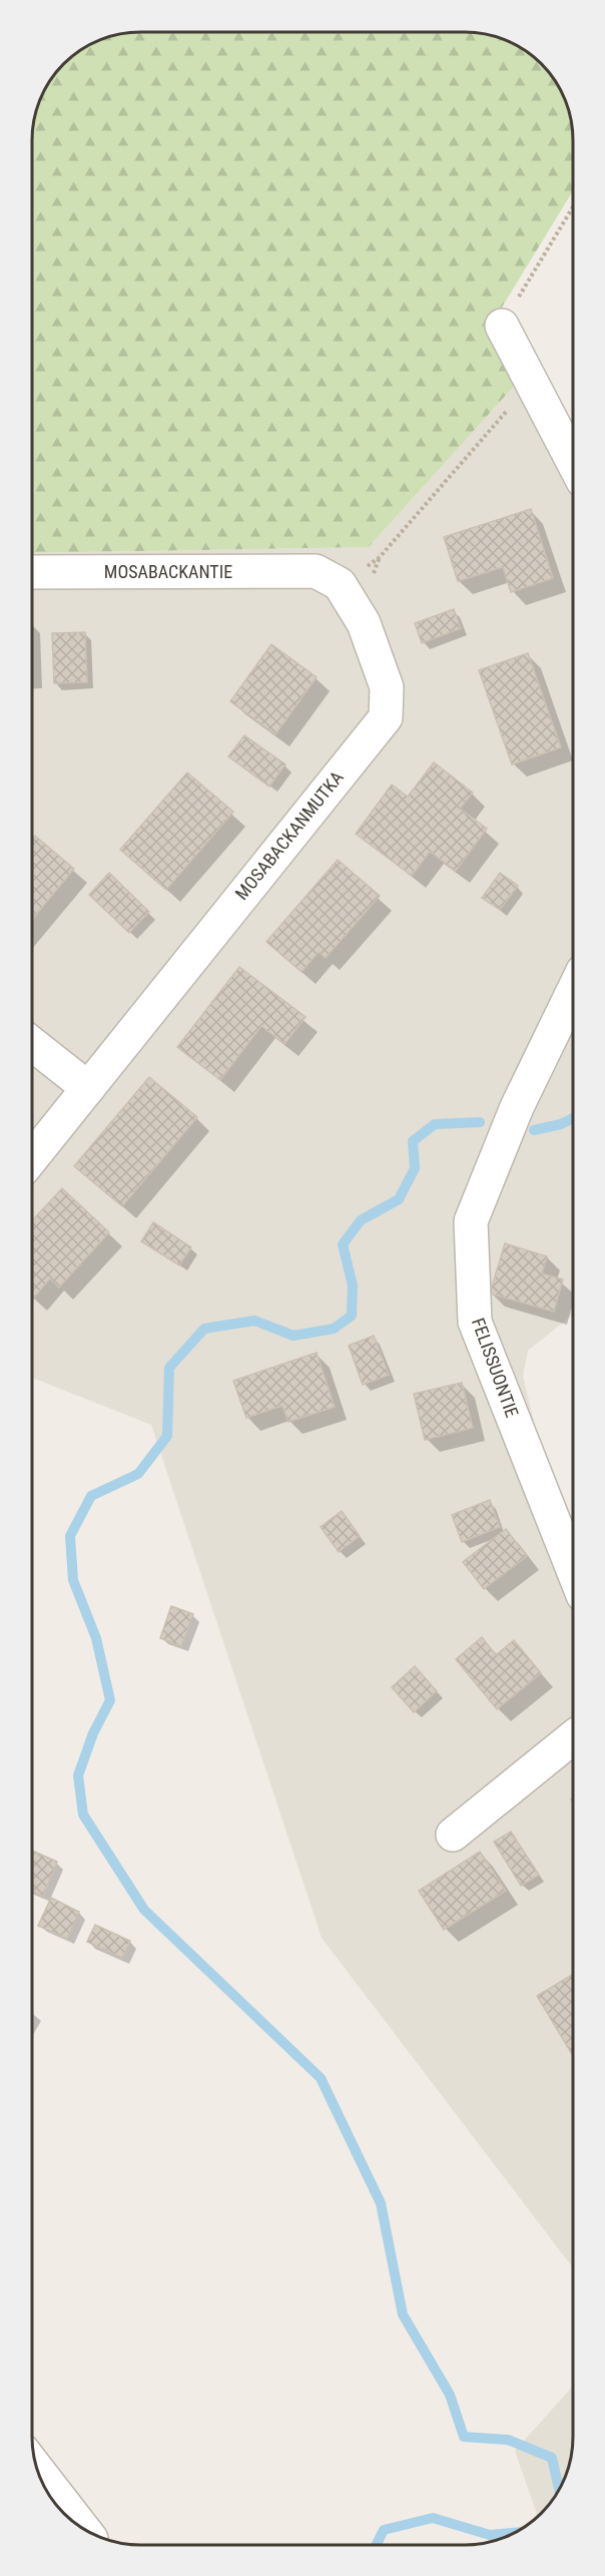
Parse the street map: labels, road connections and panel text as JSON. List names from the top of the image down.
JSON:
{
  "streets": {
    "street": ["MOSABACKANTIE", "MOSABACKANMUTKA", "FELISSUONTIE"]
  },
  "crossings": [
    ["MOSABACKANTIE", "MOSABACKANMUTKA"]
  ]
}
